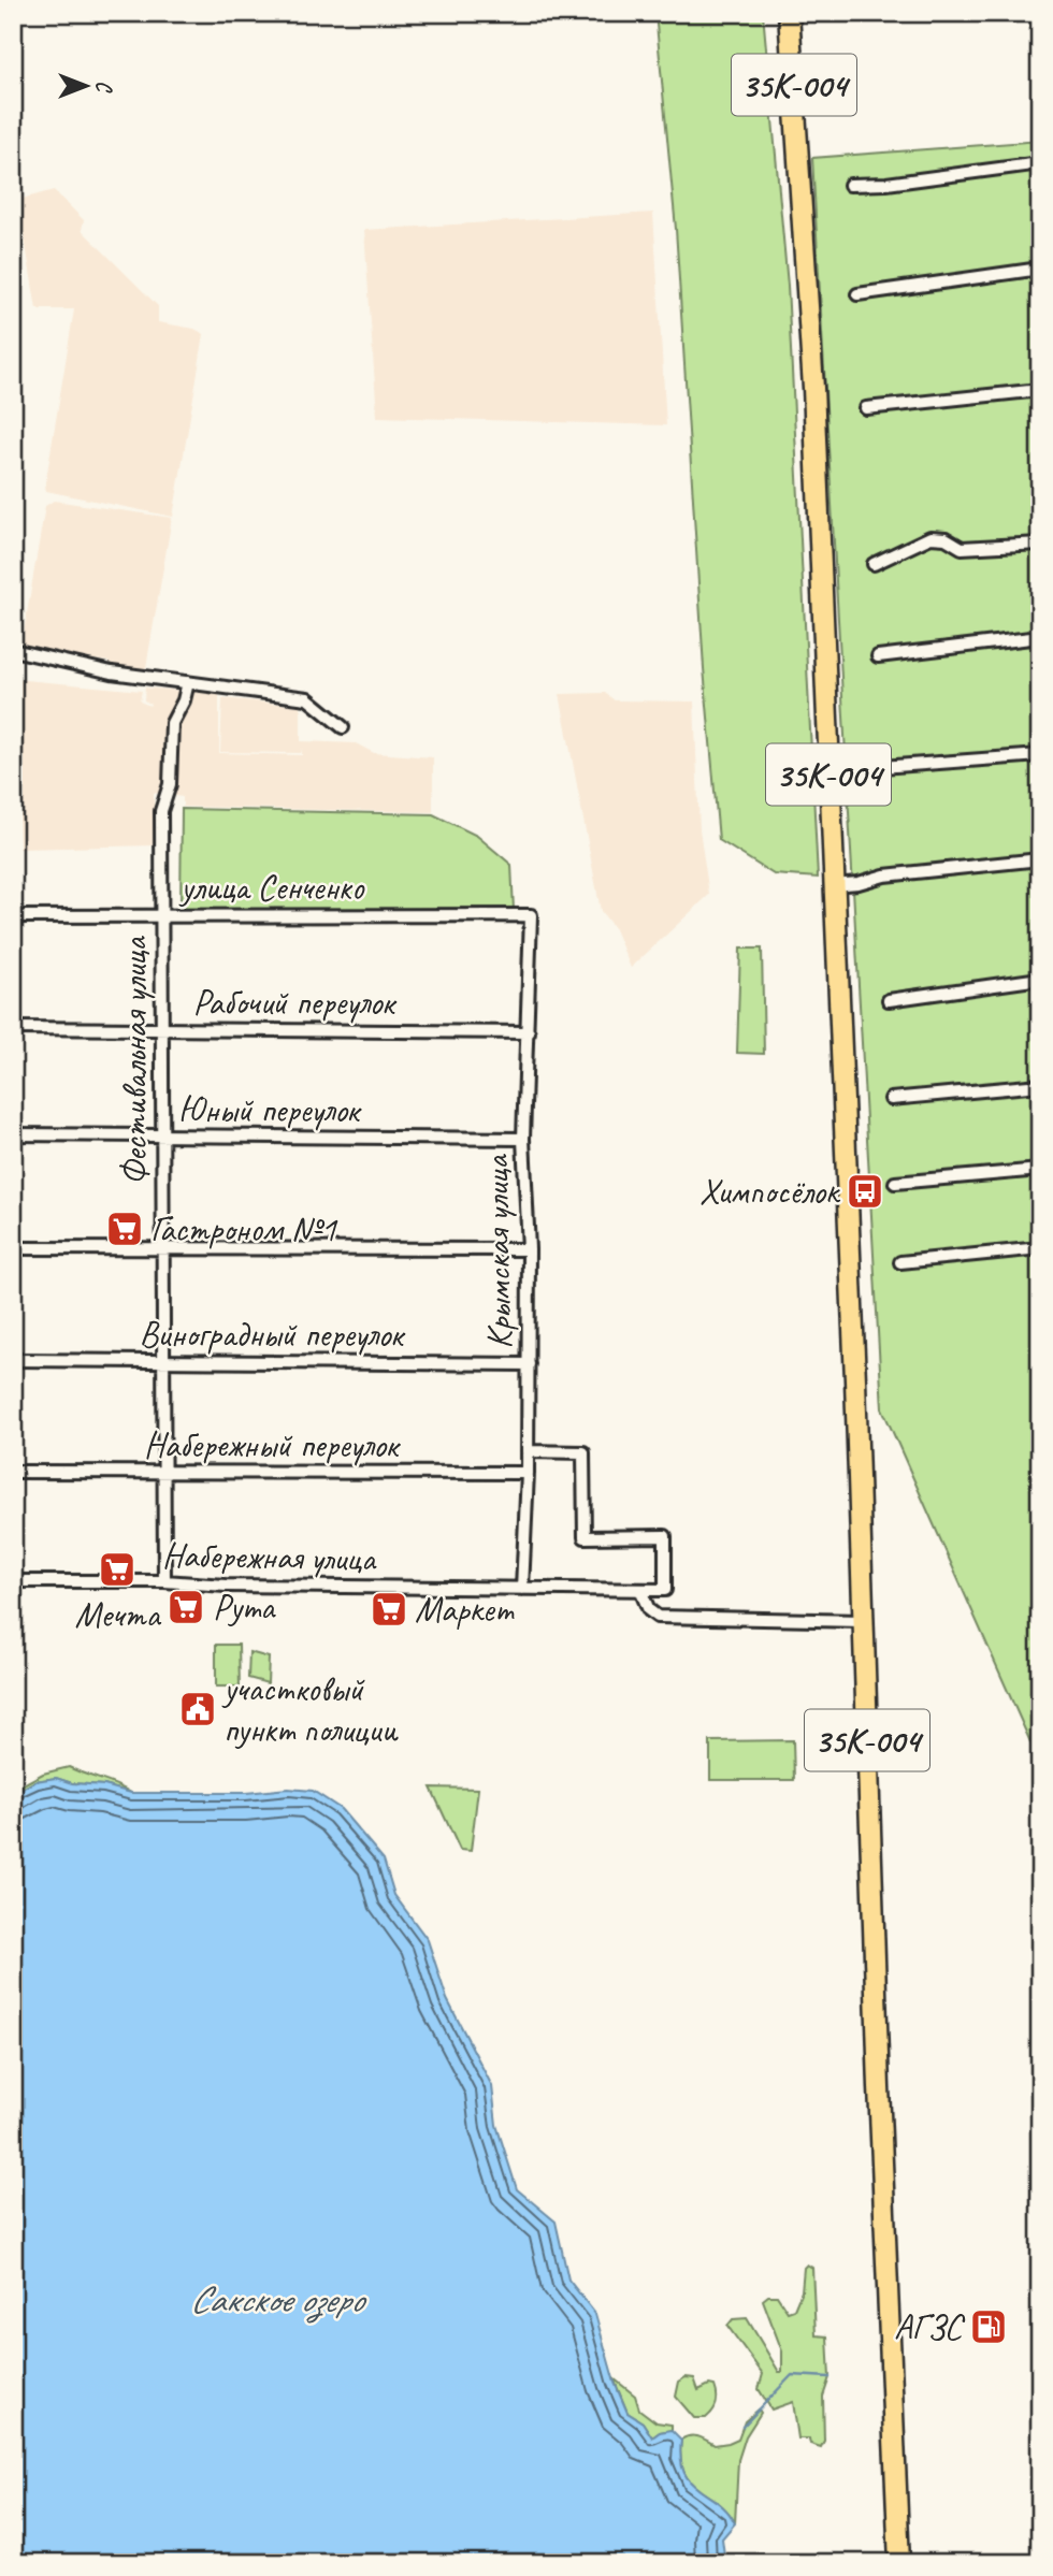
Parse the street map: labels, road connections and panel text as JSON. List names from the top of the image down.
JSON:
{
  "streets": {
    "main road": ["35К-004"],
    "street": [
      "улица Сенченко",
      "Рабочий переулок",
      "Фестивальная улица",
      "Юный переулок",
      "Крымская улица",
      "Виноградный переулок",
      "Набережный переулок",
      "Набережная улица"
    ]
  },
  "crossings": [
    ["улица Сенченко", "Фестивальная улица"],
    ["улица Сенченко", "Крымская улица"],
    ["Рабочий переулок", "Фестивальная улица"],
    ["Рабочий переулок", "Крымская улица"],
    ["Фестивальная улица", "Юный переулок"],
    ["Фестивальная улица", "Виноградный переулок"],
    ["Фестивальная улица", "Набережный переулок"],
    ["Фестивальная улица", "Набережная улица"],
    ["Юный переулок", "Крымская улица"],
    ["Крымская улица", "Виноградный переулок"],
    ["Крымская улица", "Набережный переулок"],
    ["Крымская улица", "Набережная улица"]
  ],
  "water": ["Сакское озеро"],
  "places": {
    "bus stop": ["Химпосёлок"],
    "supermarket": [
      "Гастроном №1",
      "Мечта",
      "Рута",
      "Маркет"
    ],
    "public building": ["участковый пункт полиции"],
    "fuel station": ["АГЗС"]
  },
  "north": "right"
}
